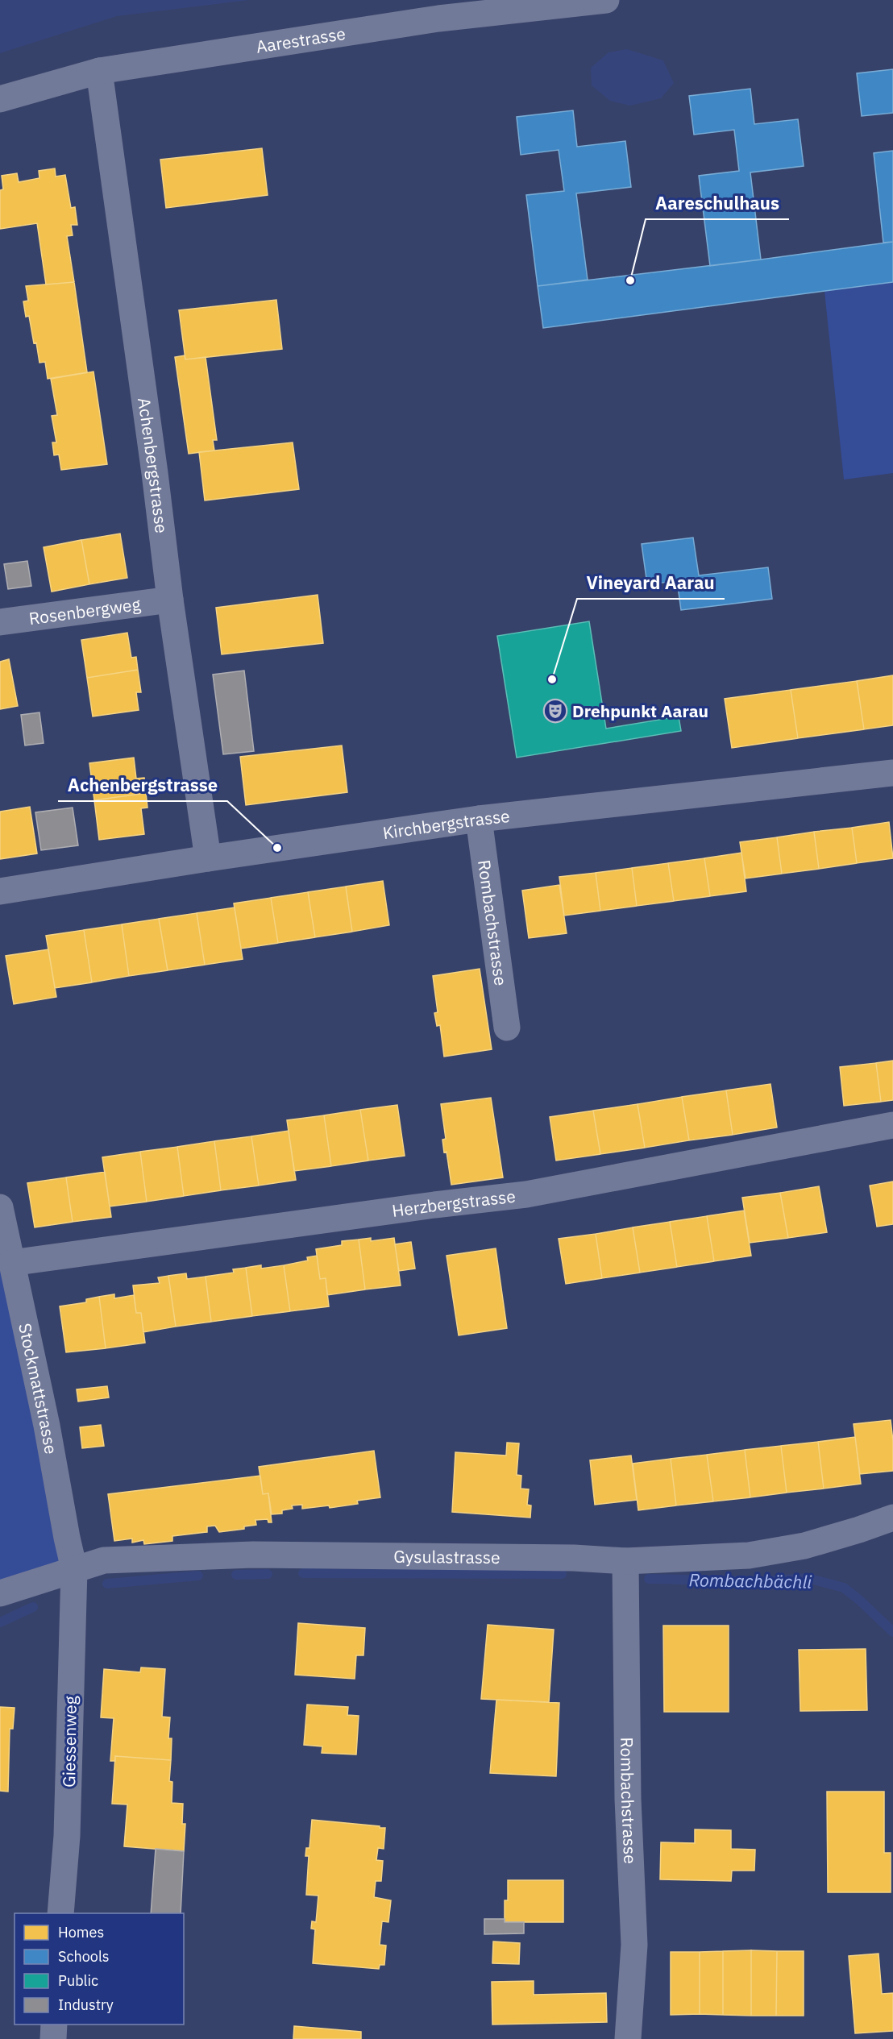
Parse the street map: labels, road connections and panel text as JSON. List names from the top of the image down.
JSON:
{
  "streets": {
    "street": [
      "Aarestrasse",
      "Achenbergstrasse",
      "Rosenbergweg",
      "Kirchbergstrasse",
      "Rombachstrasse",
      "Herzbergstrasse",
      "Stockmattstrasse",
      "Gysulastrasse",
      "Giessenweg"
    ]
  },
  "crossings": [
    ["Aarestrasse", "Achenbergstrasse"],
    ["Achenbergstrasse", "Rosenbergweg"],
    ["Achenbergstrasse", "Kirchbergstrasse"],
    ["Kirchbergstrasse", "Rombachstrasse"],
    ["Rombachstrasse", "Gysulastrasse"],
    ["Herzbergstrasse", "Stockmattstrasse"],
    ["Stockmattstrasse", "Gysulastrasse"],
    ["Stockmattstrasse", "Giessenweg"],
    ["Gysulastrasse", "Giessenweg"]
  ],
  "water": ["Rombachbächli"],
  "places": {
    "other": ["Aareschulhaus", "Vineyard Aarau", "Achenbergstrasse"],
    "theatre": ["Drehpunkt Aarau"]
  },
  "legend": [
    "Homes",
    "Schools",
    "Public",
    "Industry"
  ]
}
